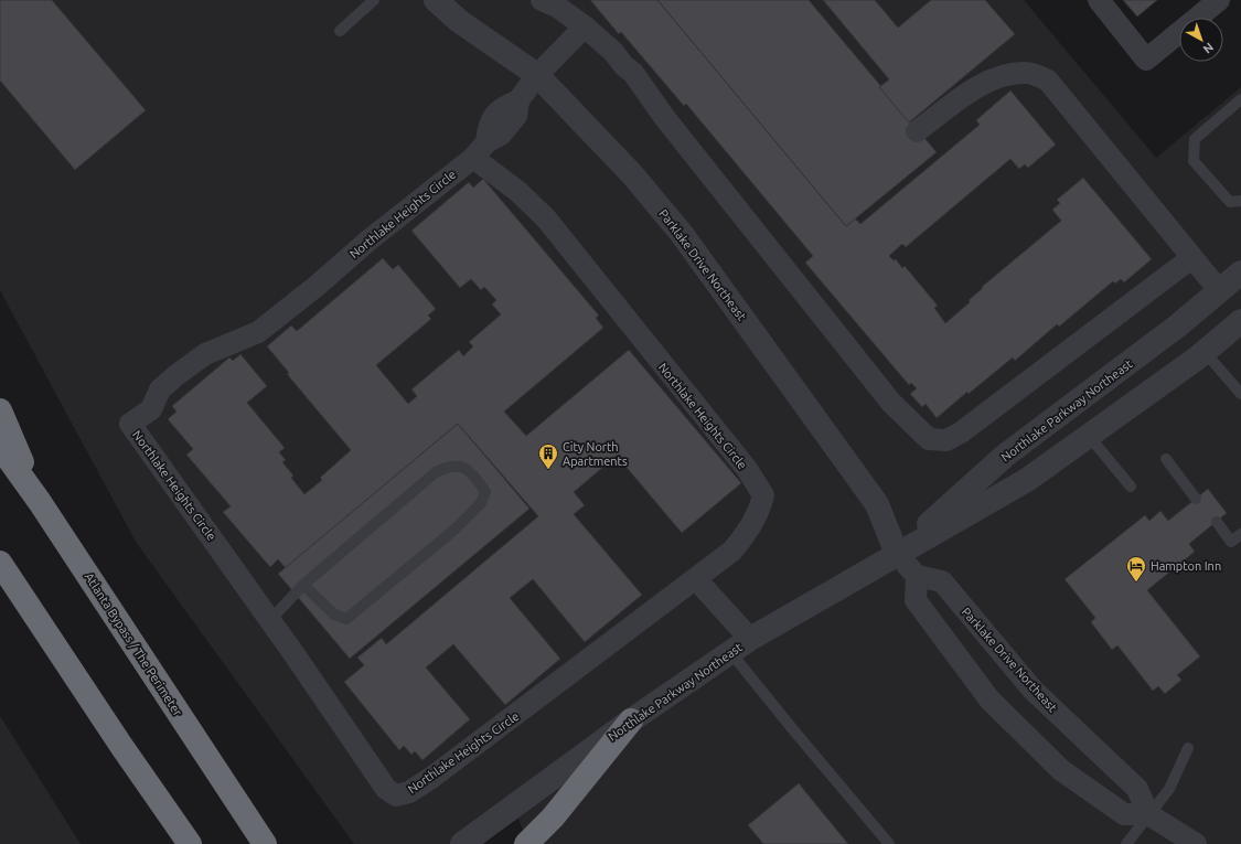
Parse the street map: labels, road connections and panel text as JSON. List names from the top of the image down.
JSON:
{
  "streets": {
    "highway": ["Atlanta Bypass / The Perimeter"],
    "street": ["Northlake Heights Circle", "Parklake Drive Northeast", "Northlake Parkway Northeast"]
  },
  "crossings": [
    ["Parklake Drive Northeast", "Northlake Parkway Northeast"]
  ],
  "places": {
    "building": ["City North Apartments"],
    "hotel": ["Hampton Inn"]
  },
  "north": "bottom right"
}
